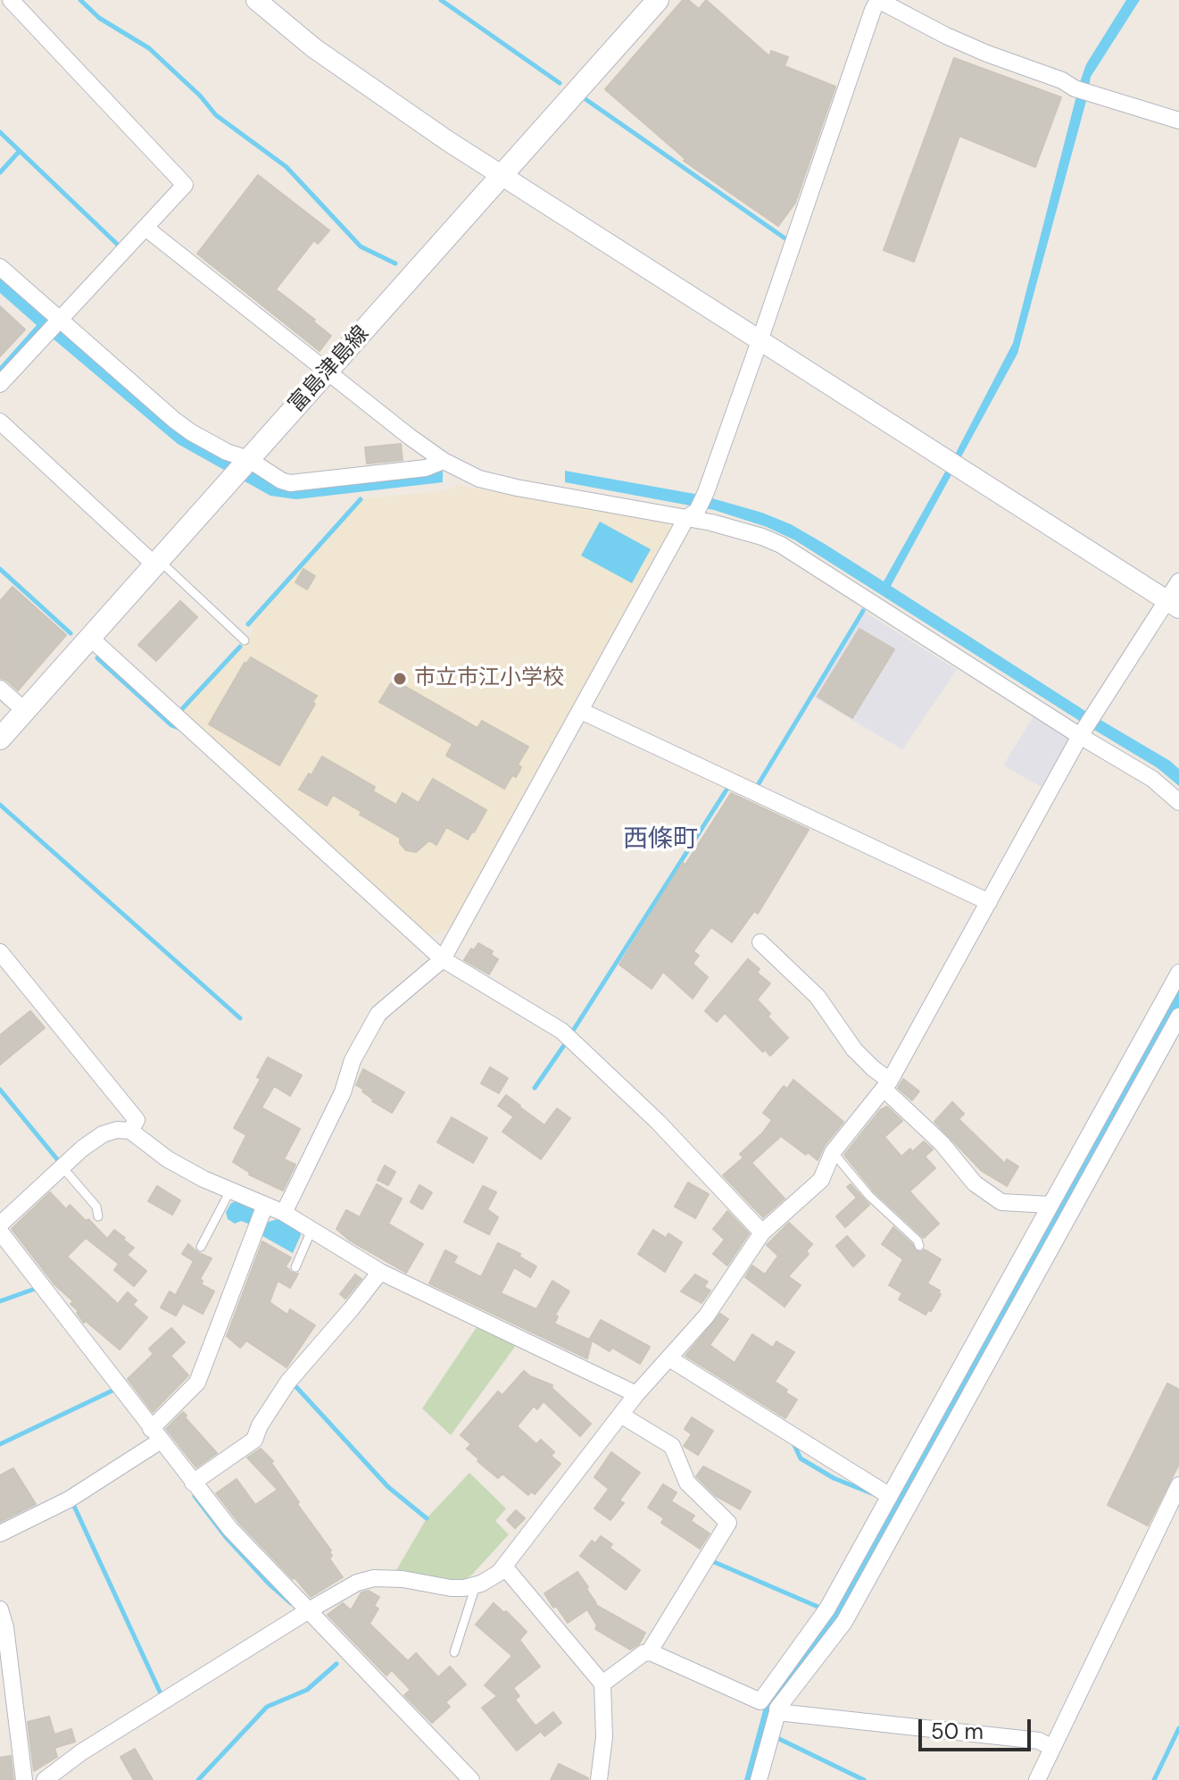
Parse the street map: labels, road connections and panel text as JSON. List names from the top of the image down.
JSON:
{
  "streets": {
    "main road": ["富島津島線"]
  },
  "districts": ["西條町"],
  "places": ["市立市江小学校"],
  "scale_bar": "50 m"
}
